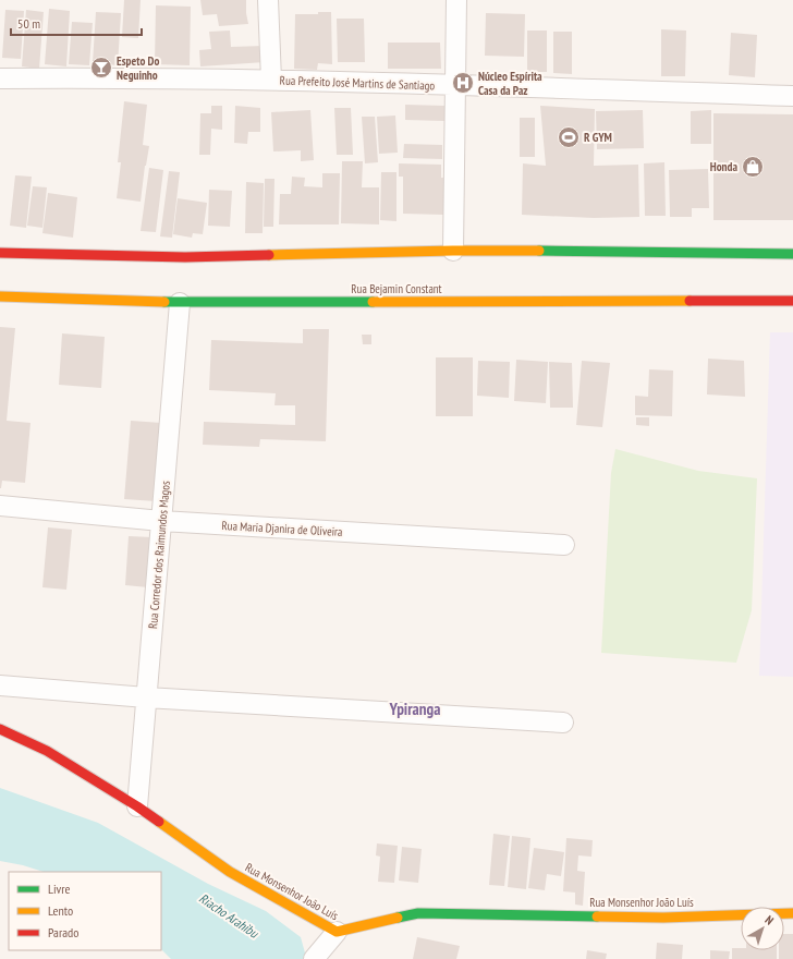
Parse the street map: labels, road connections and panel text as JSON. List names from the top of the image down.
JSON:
{
  "streets": {
    "main road": ["Rua Bejamin Constant", "Rua Monsenhor João Luís"],
    "street": ["Rua Prefeito José Martins de Santiago", "Rua Maria Djanira de Oliveira", "Rua Corredor dos Raimundos Magos"]
  },
  "crossings": [
    ["Rua Bejamin Constant", "Rua Corredor dos Raimundos Magos"],
    ["Rua Maria Djanira de Oliveira", "Rua Corredor dos Raimundos Magos"],
    ["Rua Corredor dos Raimundos Magos", "Rua Monsenhor João Luís"]
  ],
  "districts": ["Ypiranga"],
  "water": ["Riacho Arahibu"],
  "places": {
    "bar": ["Espeto Do Neguinho"],
    "hospital": ["Núcleo Espírita Casa da Paz"],
    "sports": ["R GYM"],
    "shop": ["Honda"]
  },
  "legend": ["Livre", "Lento", "Parado"],
  "scale_bar": "50 m",
  "north": "top right"
}
